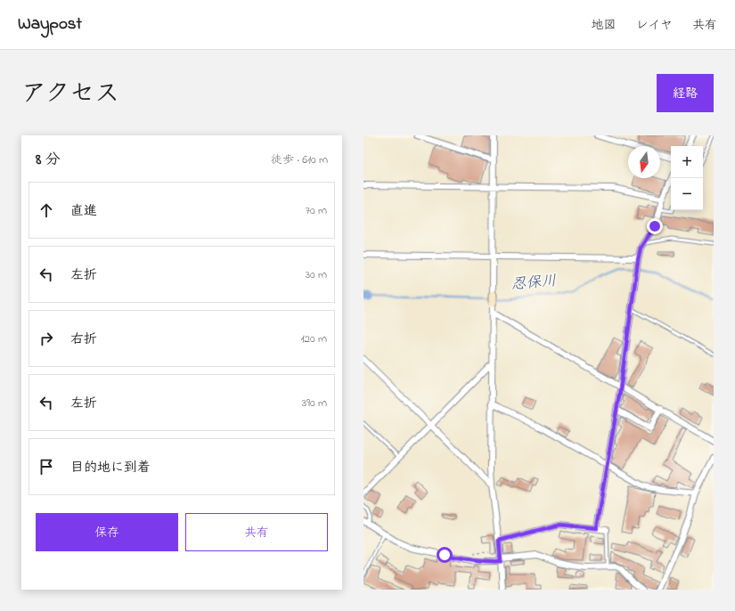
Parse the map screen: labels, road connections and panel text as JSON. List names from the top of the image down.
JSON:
{
  "water": ["忍保川"],
  "north": "bottom",
  "page": {
    "header": "Waypost",
    "nav": ["地図", "レイヤ", "共有"],
    "title": "アクセス",
    "buttons": [
      "経路",
      ["保存", "共有"]
    ],
    "heading": ["8 分", "徒歩 · 610 m"],
    "map_buttons": ["+", "−"],
    "list": [
      ["直進", "70 m"],
      ["左折", "30 m"],
      ["右折", "120 m"],
      ["左折", "390 m"],
      "目的地に到着"
    ]
  }
}
